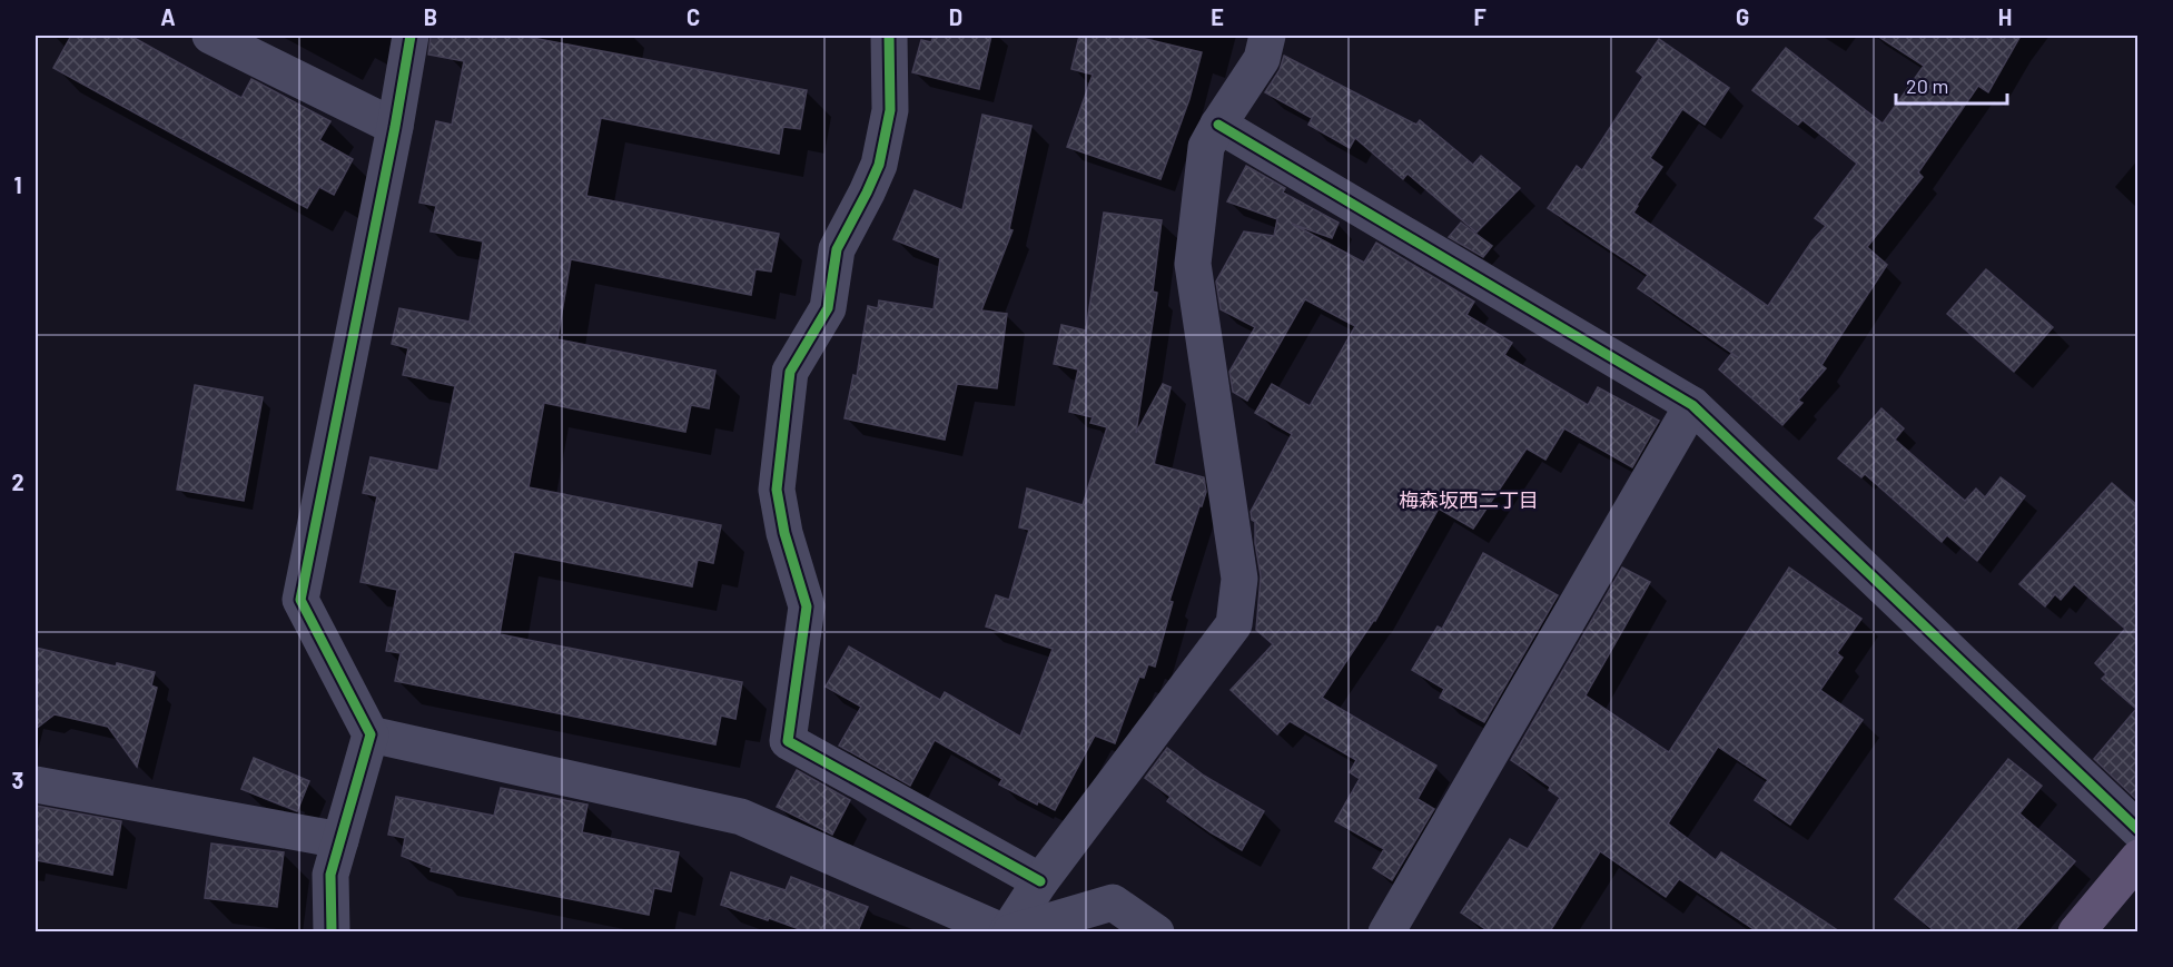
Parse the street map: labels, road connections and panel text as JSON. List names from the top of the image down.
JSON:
{
  "districts": ["梅森坂西二丁目"],
  "scale_bar": "20 m",
  "grid": {
    "columns": [
      "A",
      "B",
      "C",
      "D",
      "E",
      "F",
      "G",
      "H"
    ],
    "rows": ["1", "2", "3"]
  }
}
